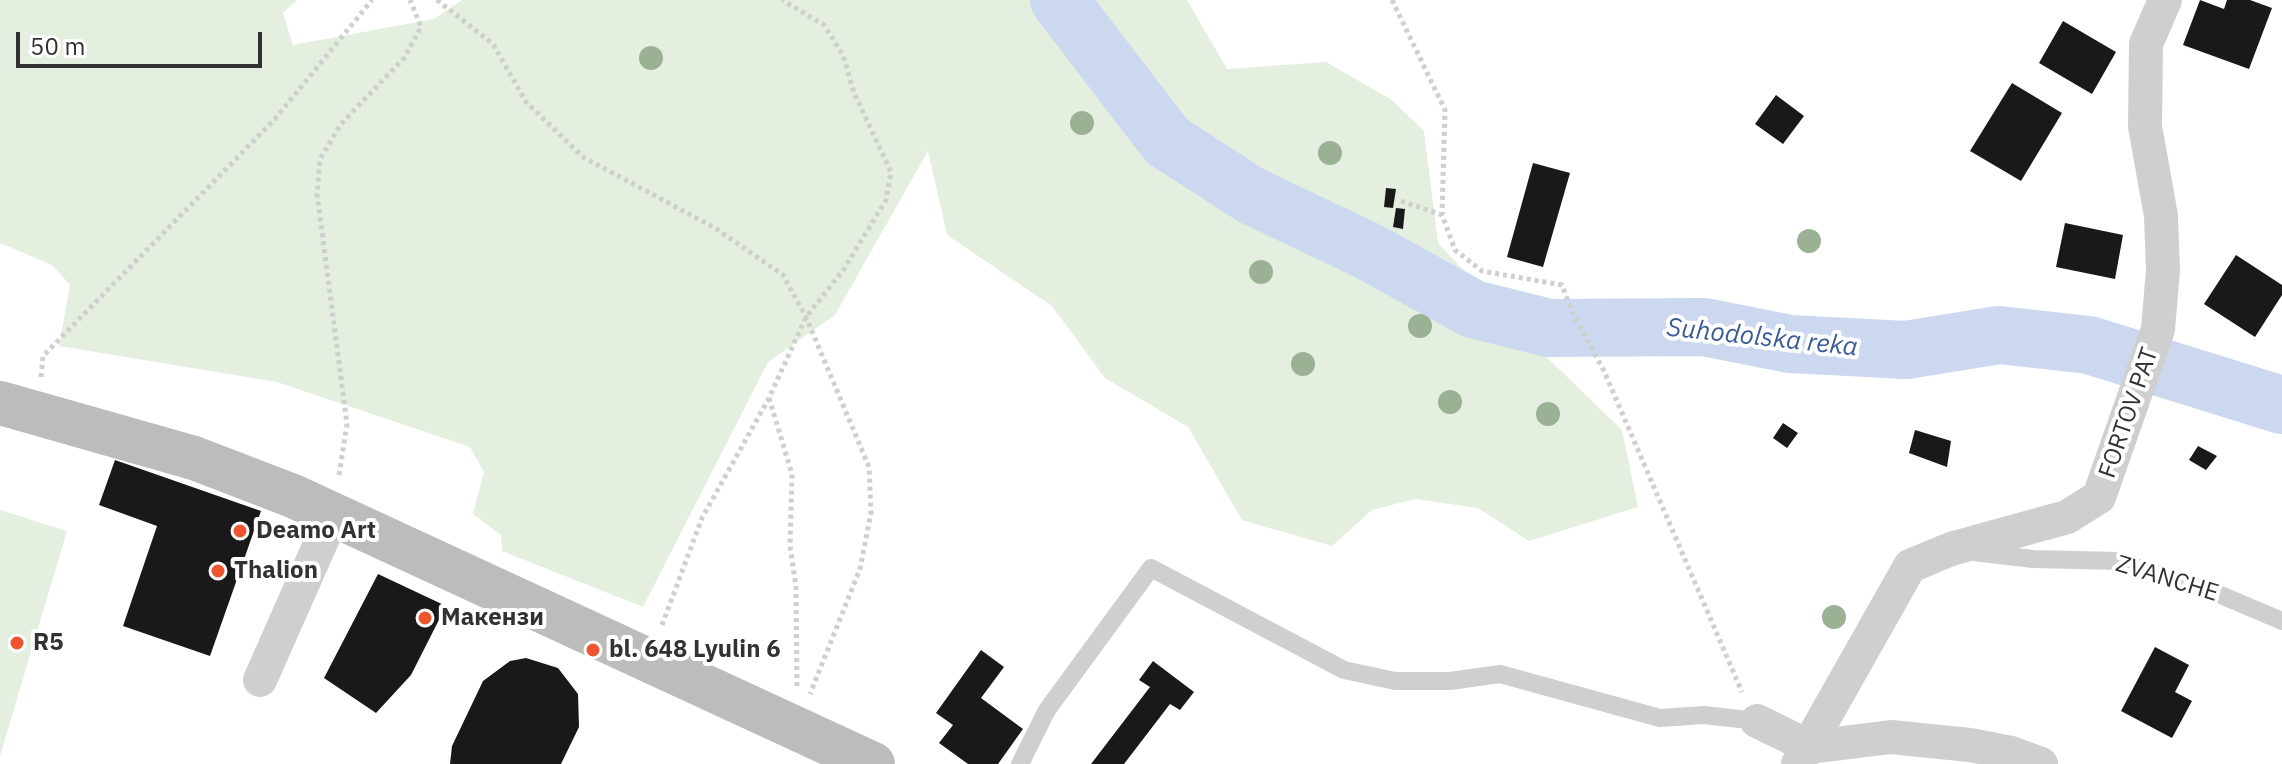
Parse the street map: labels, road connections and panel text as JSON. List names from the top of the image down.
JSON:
{
  "streets": {
    "street": ["FORTOV PAT"],
    "lane": ["ZVANCHE"]
  },
  "crossings": [
    ["FORTOV PAT", "ZVANCHE"]
  ],
  "water": ["Suhodolska reka"],
  "places": [
    "Deamo Art",
    "Thalion",
    "Макензи",
    "R5",
    "bl. 648 Lyulin 6"
  ],
  "scale_bar": "50 m"
}
